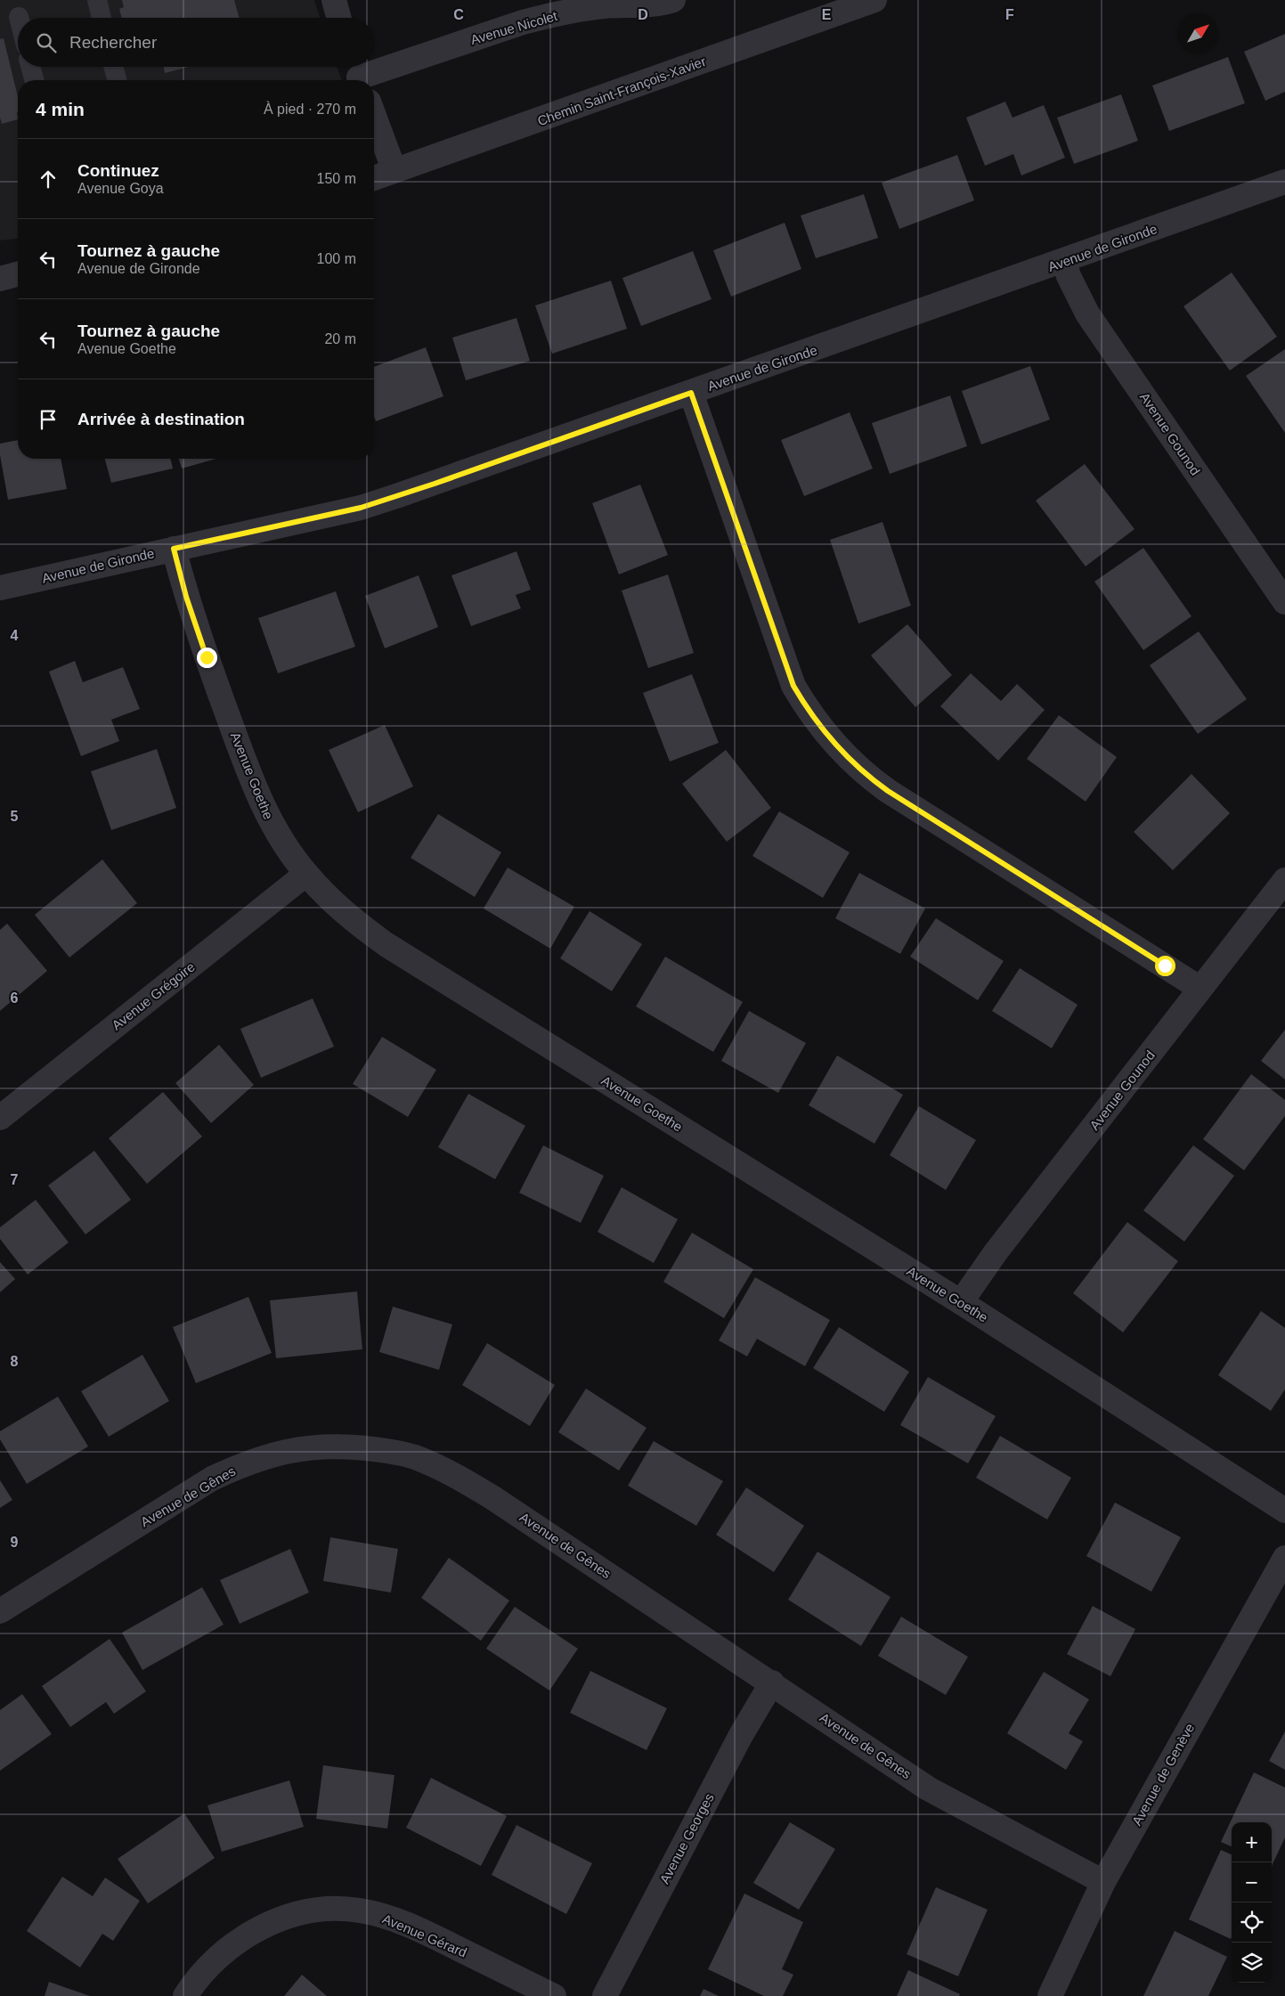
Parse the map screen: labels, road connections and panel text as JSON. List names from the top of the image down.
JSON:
{
  "streets": {
    "street": [
      "Avenue Nicolet",
      "Chemin Saint-François-Xavier",
      "Avenue de Gironde",
      "Avenue Gounod",
      "Avenue Goethe",
      "Avenue Grégoire",
      "Avenue de Gênes",
      "Avenue de Genève",
      "Avenue Georges",
      "Avenue Gérard"
    ]
  },
  "crossings": [
    ["Avenue de Gironde", "Avenue Gounod"],
    ["Avenue de Gironde", "Avenue Goethe"],
    ["Avenue Gounod", "Avenue Goethe"],
    ["Avenue Goethe", "Avenue Grégoire"],
    ["Avenue de Gênes", "Avenue de Genève"],
    ["Avenue de Gênes", "Avenue Georges"]
  ],
  "north": "top right",
  "page": {
    "search": "Rechercher",
    "heading": ["4 min", "À pied · 270 m"],
    "list": [
      ["Continuez", "Avenue Goya", "150 m"],
      ["Tournez à gauche", "Avenue de Gironde", "100 m"],
      ["Tournez à gauche", "Avenue Goethe", "20 m"],
      "Arrivée à destination"
    ],
    "map_buttons": ["+", "−"]
  },
  "grid": {
    "columns": [
      "C",
      "D",
      "E",
      "F"
    ],
    "rows": [
      "4",
      "5",
      "6",
      "7",
      "8",
      "9"
    ]
  }
}
